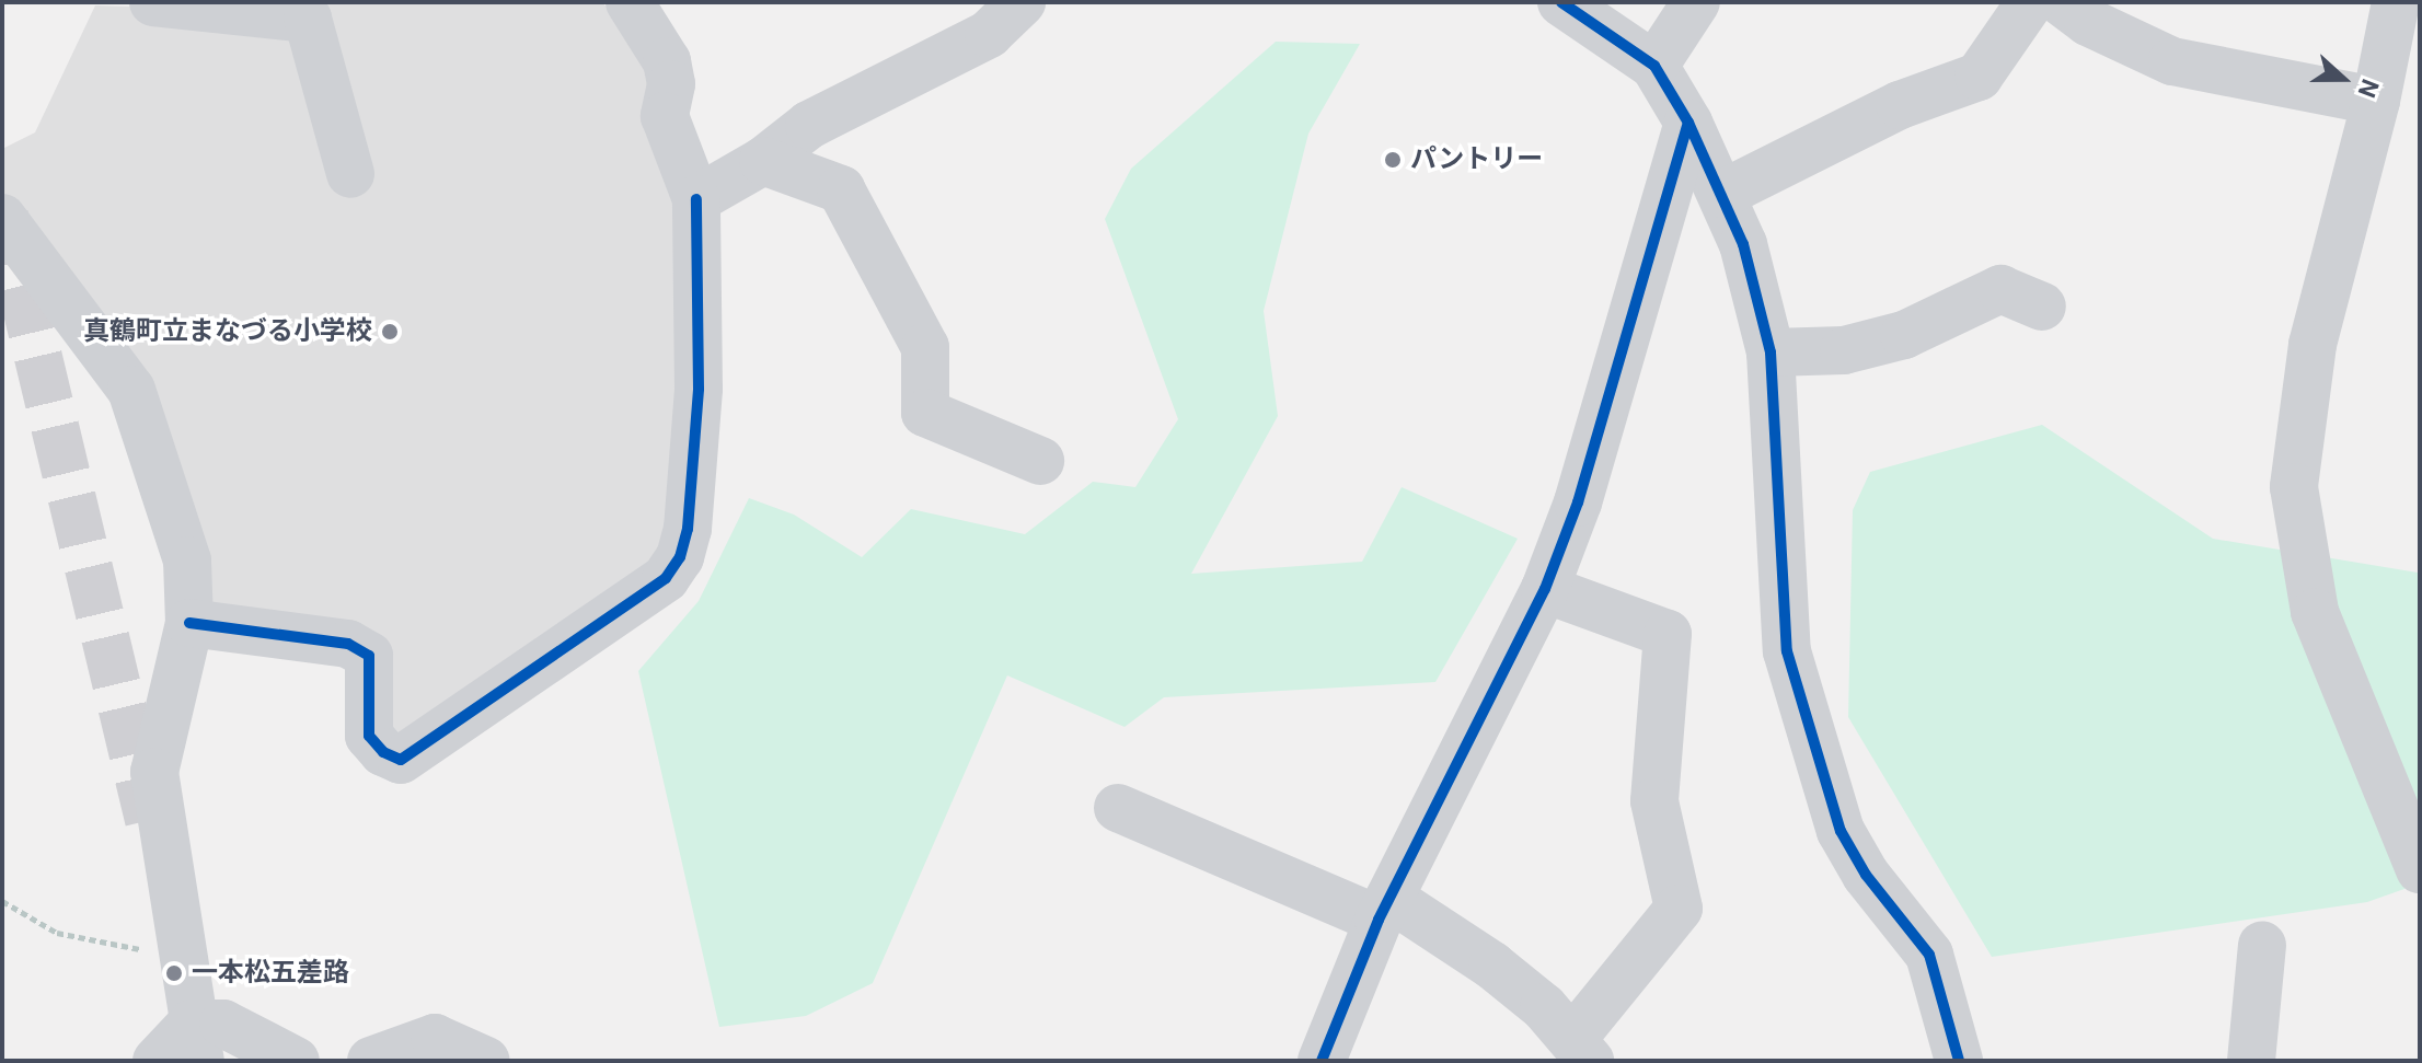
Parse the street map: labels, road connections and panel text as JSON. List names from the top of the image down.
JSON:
{
  "places": ["パントリー", "真鶴町立まなづる小学校", "一本松五差路"],
  "north": "right"
}
